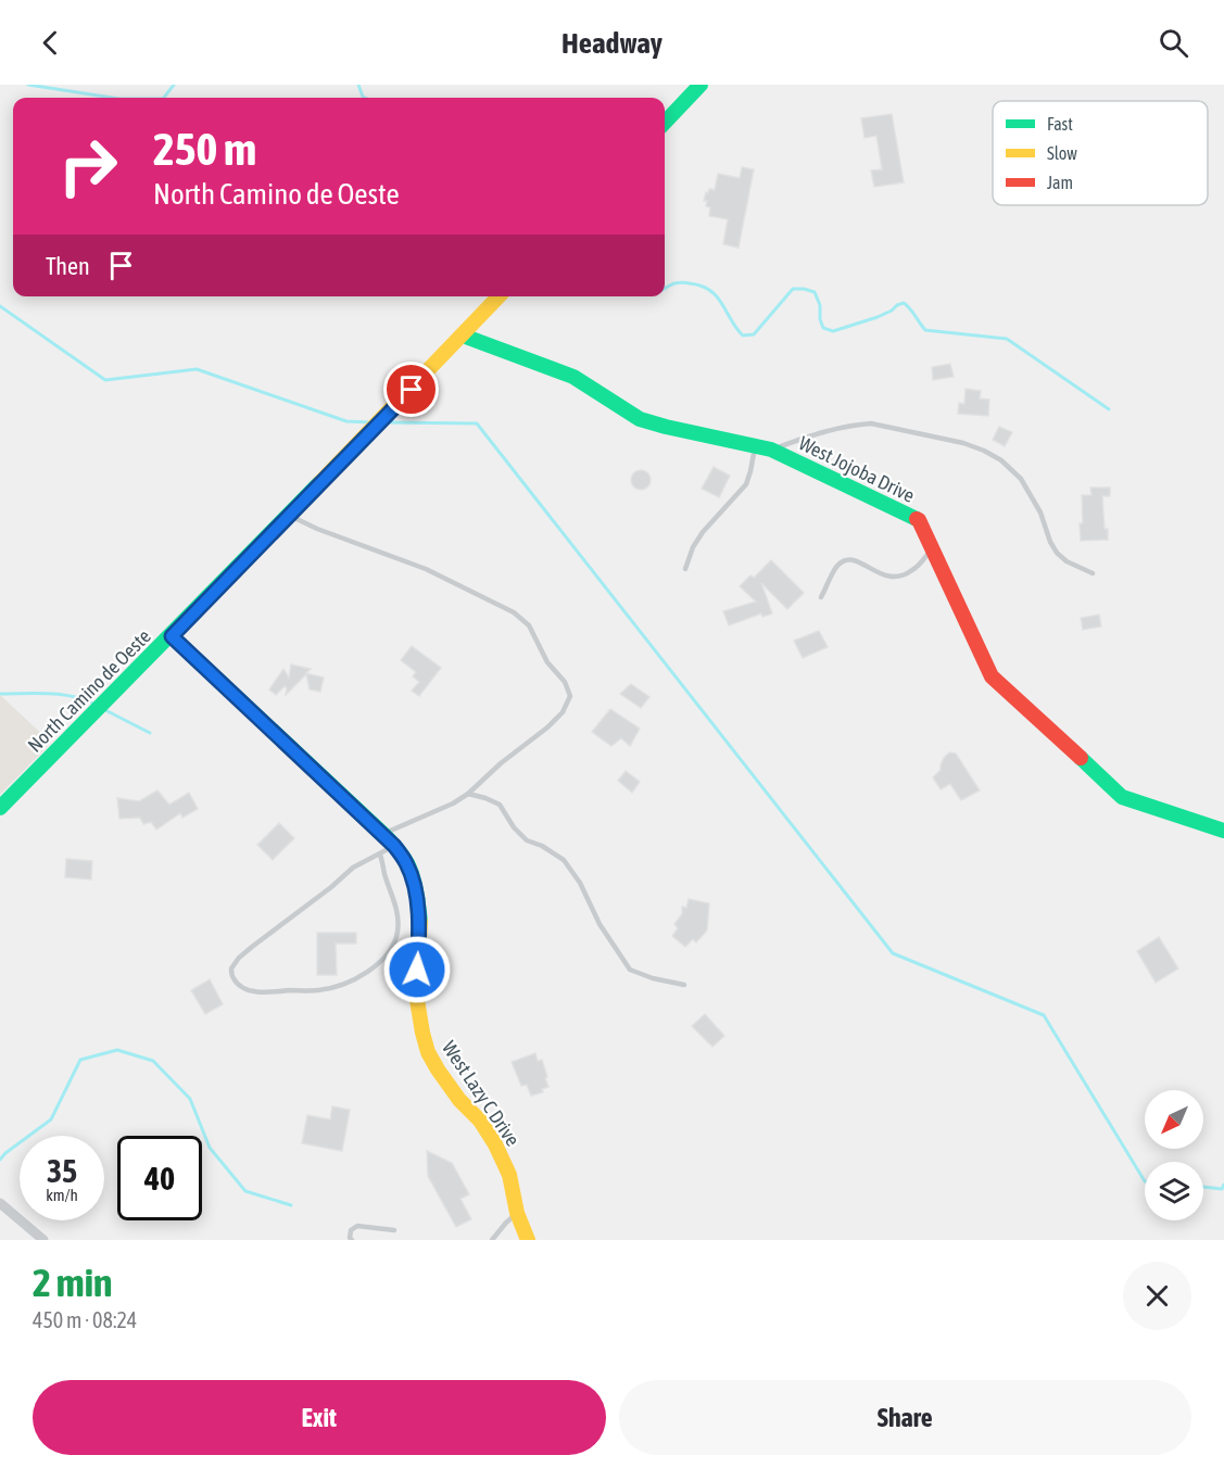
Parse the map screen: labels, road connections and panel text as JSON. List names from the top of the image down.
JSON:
{
  "streets": {
    "street": ["West Jojoba Drive", "North Camino de Oeste", "West Lazy C Drive"]
  },
  "crossings": [
    ["West Jojoba Drive", "North Camino de Oeste"],
    ["North Camino de Oeste", "West Lazy C Drive"]
  ],
  "legend": ["Fast", "Slow", "Jam"],
  "north": "bottom left",
  "page": {
    "header": "Headway",
    "turn": ["250 m", "North Camino de Oeste"],
    "then": "Then",
    "speed": "35 km/h",
    "limit": "40",
    "heading": ["2 min", "450 m · 08:24"],
    "buttons": ["Exit", "Share"]
  }
}
